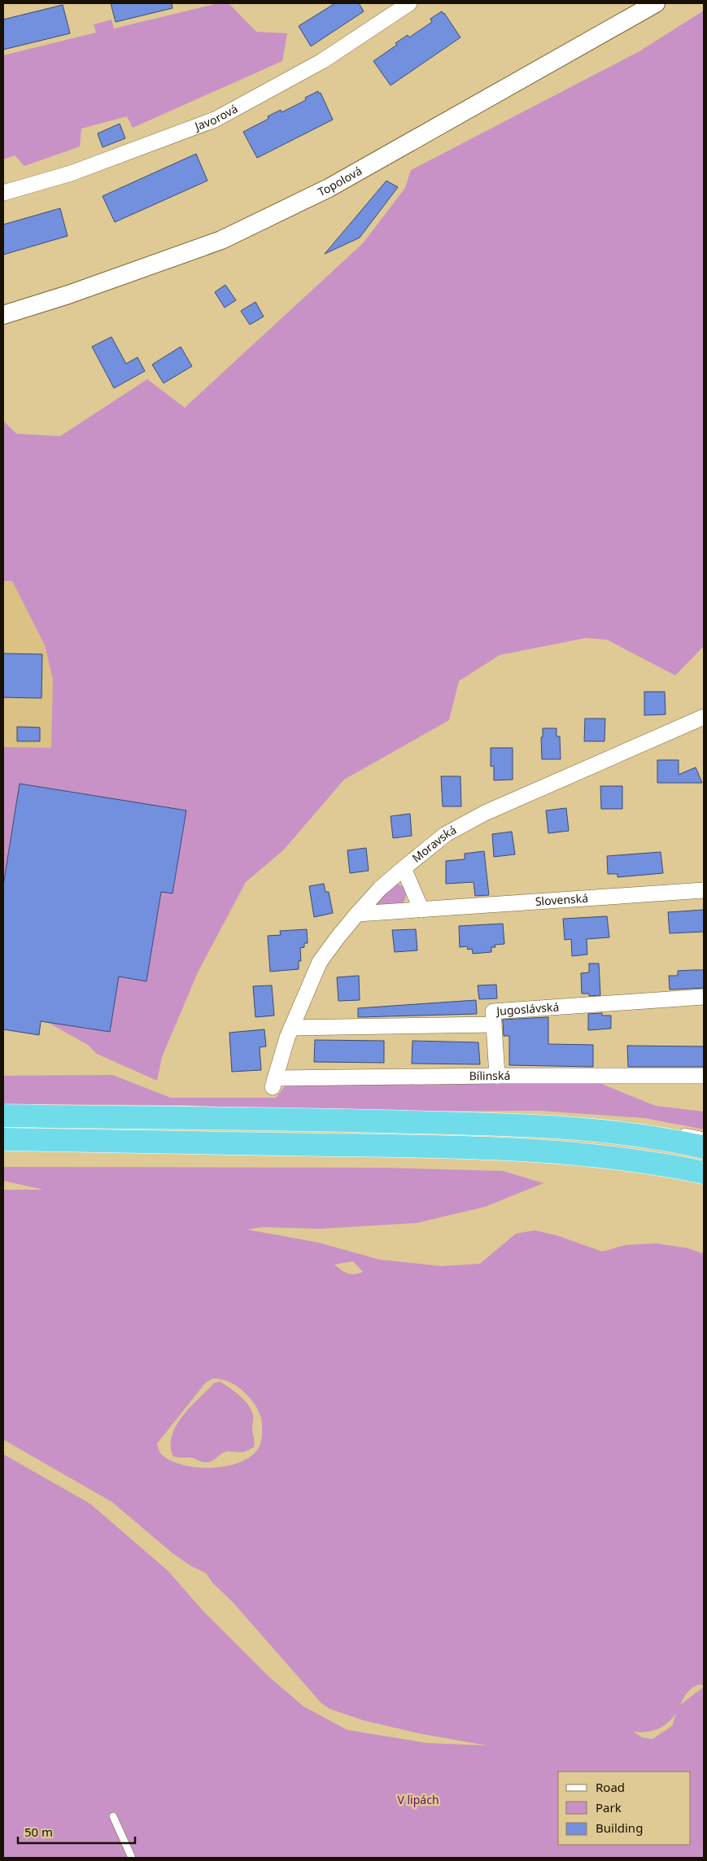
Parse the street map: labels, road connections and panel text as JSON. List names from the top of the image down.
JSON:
{
  "streets": {
    "street": [
      "Javorová",
      "Topolová",
      "Moravská",
      "Slovenská",
      "Jugoslávská",
      "Bílinská"
    ]
  },
  "crossings": [
    ["Moravská", "Slovenská"],
    ["Moravská", "Jugoslávská"],
    ["Moravská", "Bílinská"]
  ],
  "parks": ["V lipách"],
  "legend": ["Road", "Park", "Building"],
  "scale_bar": "50 m"
}
